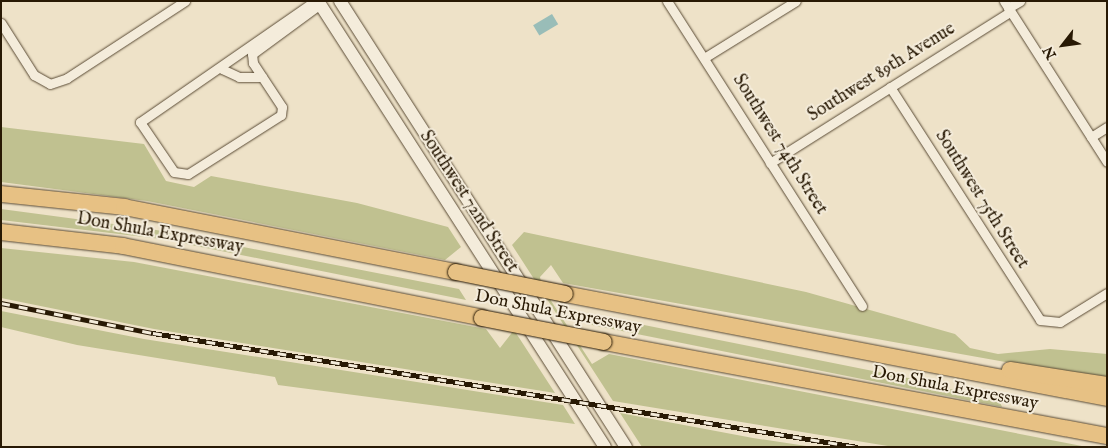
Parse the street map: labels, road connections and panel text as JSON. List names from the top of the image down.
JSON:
{
  "streets": {
    "highway": ["Don Shula Expressway"],
    "main road": ["Southwest 72nd Street"],
    "street": ["Southwest 89th Avenue", "Southwest 74th Street", "Southwest 75th Street"]
  },
  "crossings": [
    ["Southwest 89th Avenue", "Southwest 74th Street"],
    ["Southwest 89th Avenue", "Southwest 75th Street"]
  ],
  "north": "bottom left"
}
